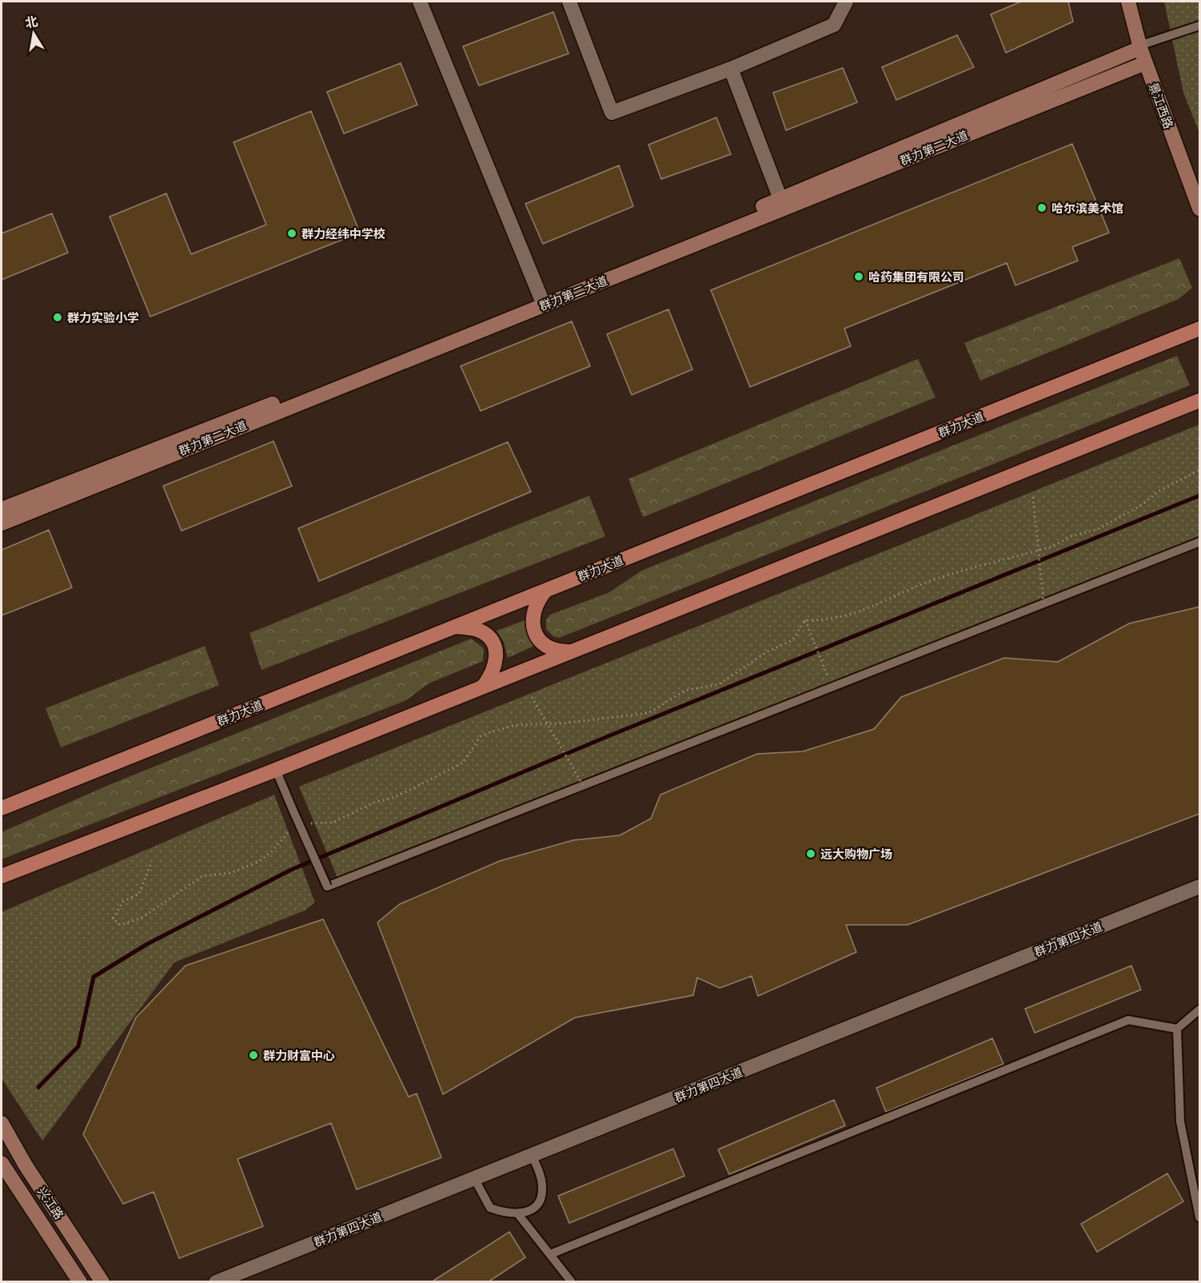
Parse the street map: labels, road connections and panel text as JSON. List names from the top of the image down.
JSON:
{
  "streets": {
    "main road": [
      "景江西路",
      "群力第二大道",
      "群力大道",
      "兴江路"
    ],
    "street": ["群力第四大道"]
  },
  "crossings": [
    ["景江西路", "群力第二大道"]
  ],
  "places": [
    "哈尔滨美术馆",
    "群力经纬中学校",
    "哈药集团有限公司",
    "群力实验小学",
    "远大购物广场",
    "群力财富中心"
  ],
  "north": "top"
}
